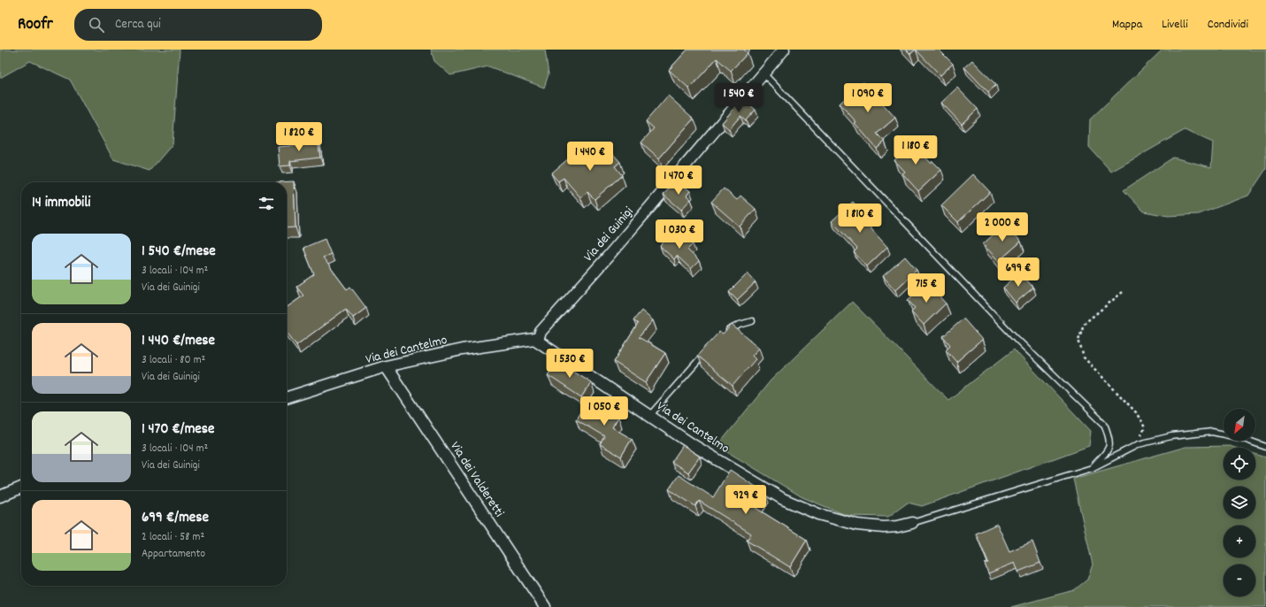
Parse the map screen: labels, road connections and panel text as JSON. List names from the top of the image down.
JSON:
{
  "streets": {
    "street": ["Via dei Guinigi", "Via dei Cantelmo", "Via dei Valderetti"]
  },
  "crossings": [
    ["Via dei Guinigi", "Via dei Cantelmo"],
    ["Via dei Cantelmo", "Via dei Valderetti"]
  ],
  "north": "bottom left",
  "page": {
    "header": "Roofr",
    "search": "Cerca qui",
    "nav": ["Mappa", "Livelli", "Condividi"],
    "price": [
      "1 540 €",
      "1 090 €",
      "1 820 €",
      "1 180 €",
      "1 440 €",
      "1 470 €",
      "1 810 €",
      "2 000 €",
      "1 030 €",
      "699 €",
      "715 €",
      "1 530 €",
      "1 050 €",
      "929 €"
    ],
    "heading": "14 immobili",
    "list": [
      {
        "name": "1 540 €/mese",
        "note": "3 locali · 104 m² · Via dei Guinigi"
      },
      {
        "name": "1 440 €/mese",
        "note": "3 locali · 80 m² · Via dei Guinigi"
      },
      {
        "name": "1 470 €/mese",
        "note": "3 locali · 104 m² · Via dei Guinigi"
      },
      {
        "name": "699 €/mese",
        "note": "2 locali · 58 m² · Appartamento"
      }
    ],
    "map_buttons": ["+", "−"]
  }
}
